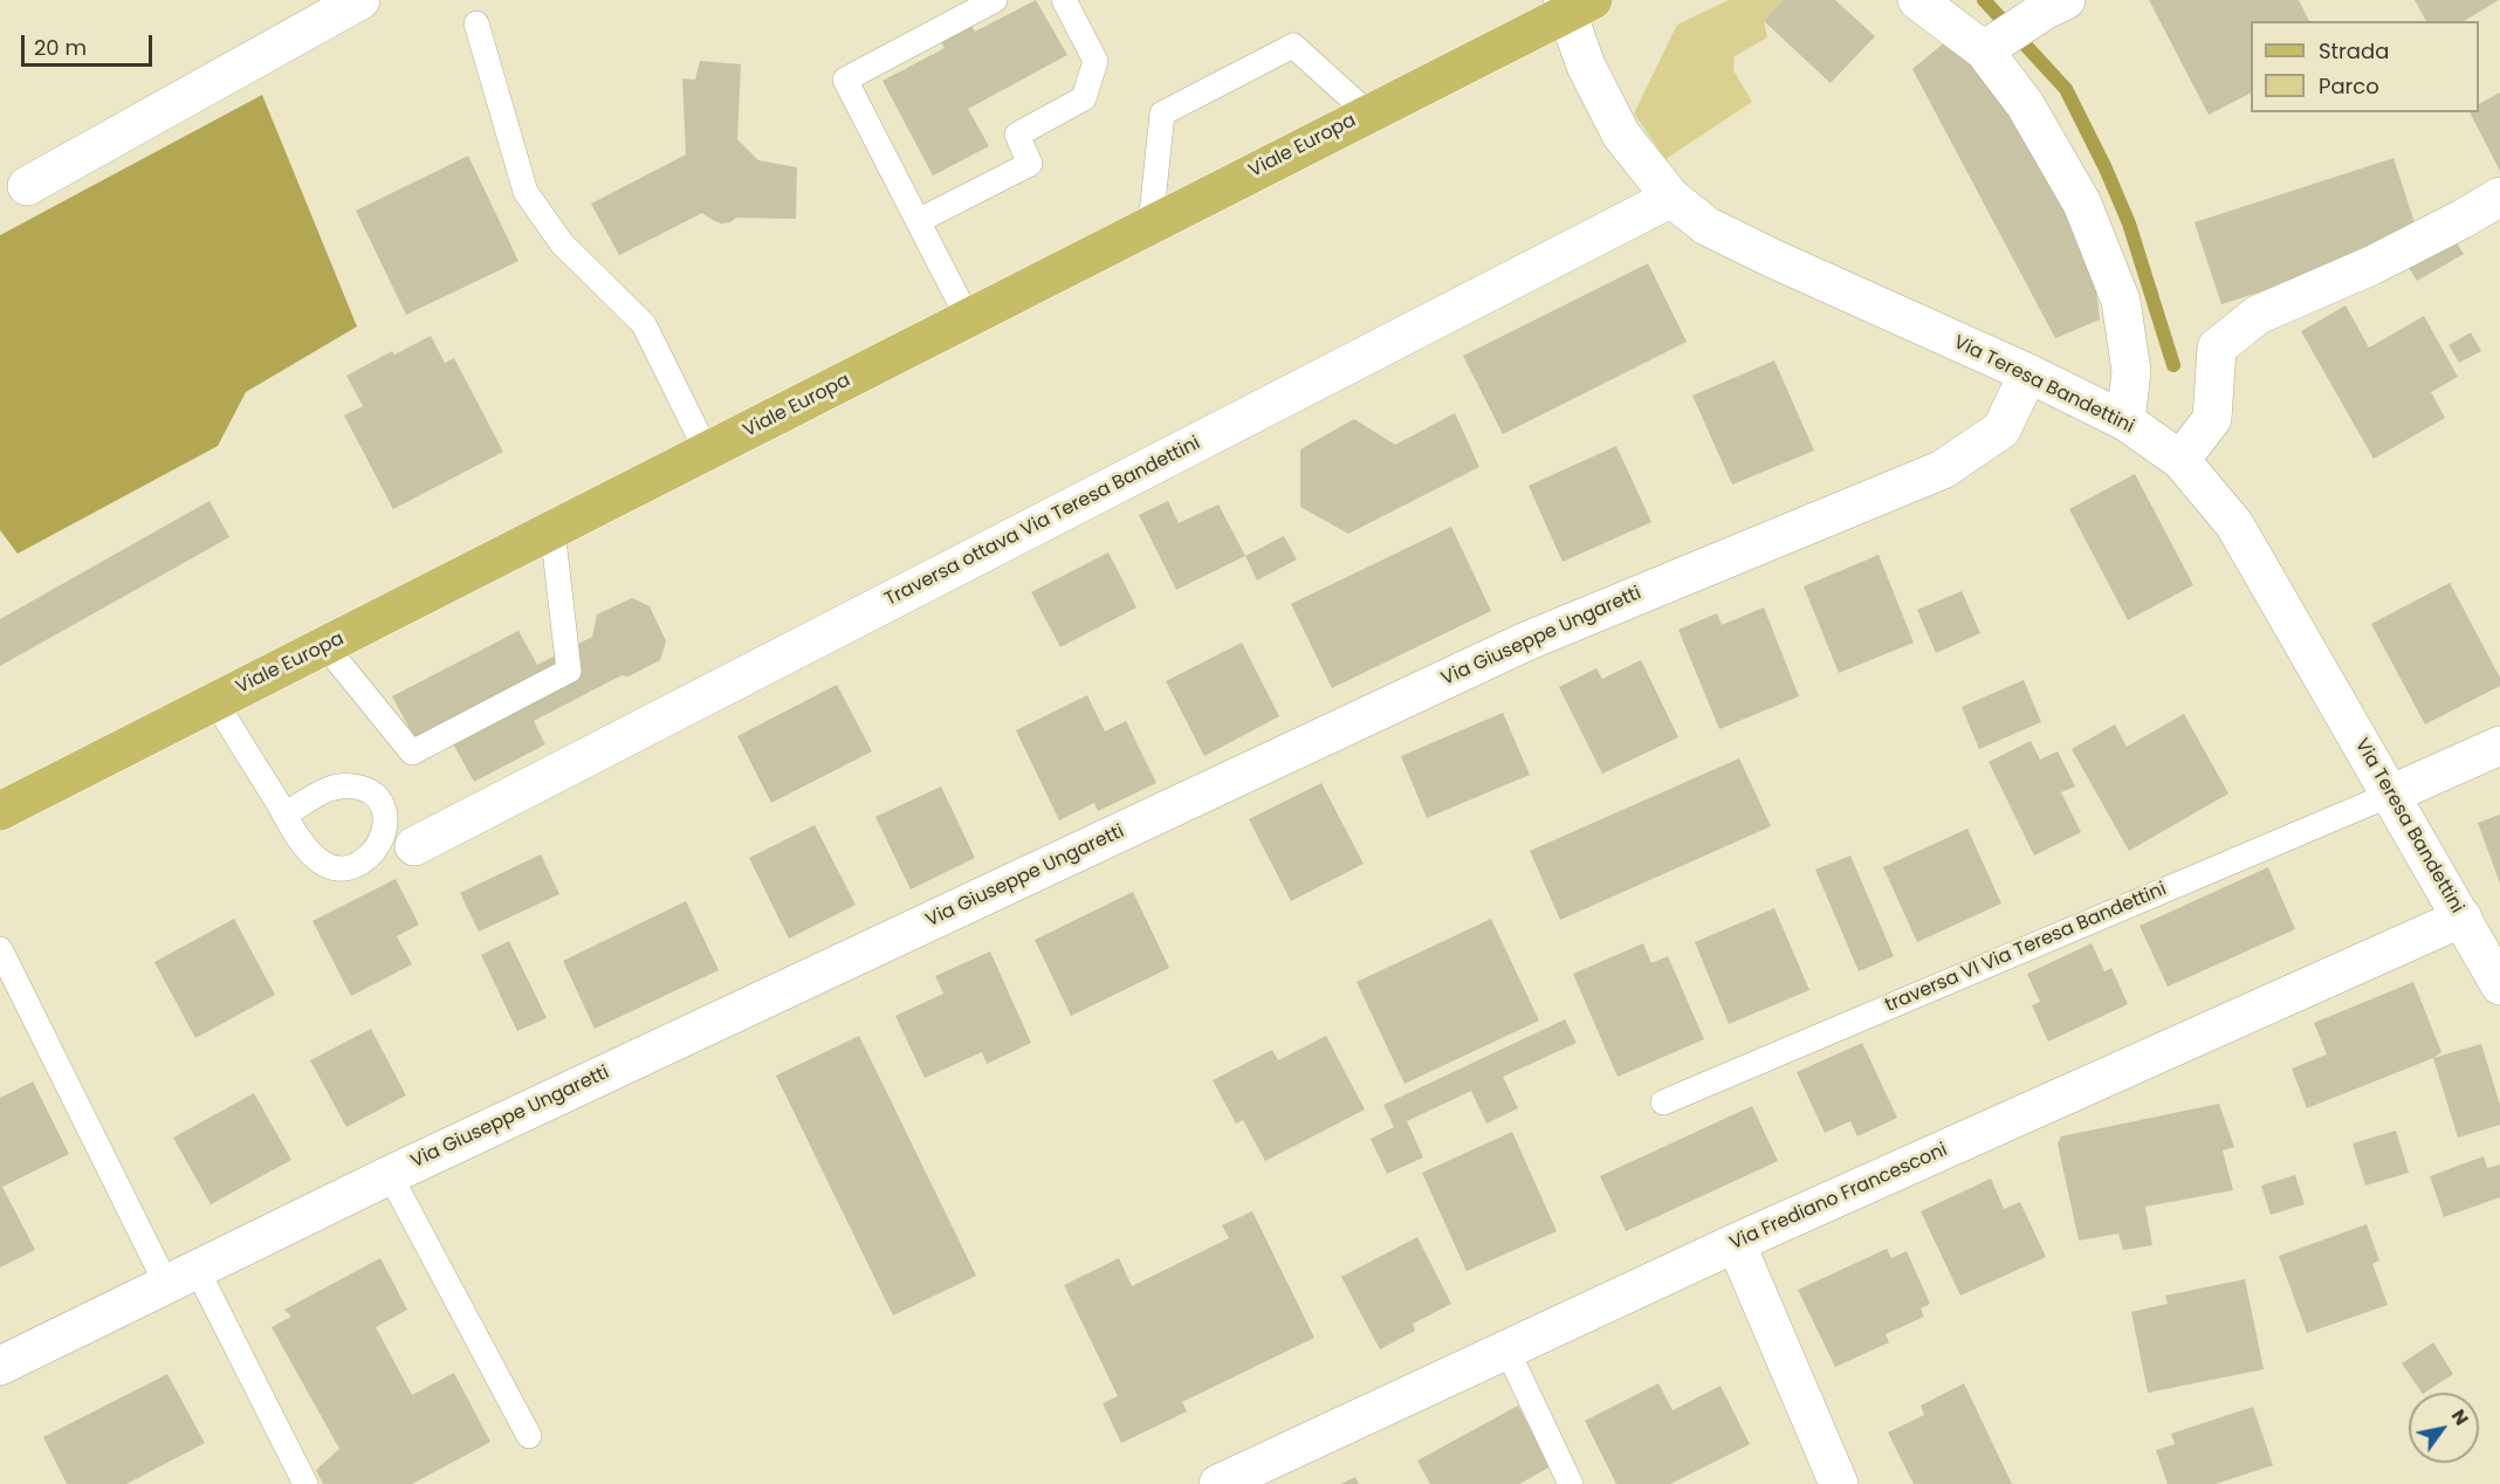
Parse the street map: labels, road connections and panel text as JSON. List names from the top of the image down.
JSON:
{
  "streets": {
    "main road": ["Viale Europa"],
    "street": [
      "Via Teresa Bandettini",
      "Traversa ottava Via Teresa Bandettini",
      "Via Giuseppe Ungaretti",
      "Via Frediano Francesconi"
    ],
    "lane": ["traversa VI Via Teresa Bandettini"]
  },
  "crossings": [
    ["Viale Europa", "Via Teresa Bandettini"],
    ["Via Teresa Bandettini", "Traversa ottava Via Teresa Bandettini"],
    ["Via Teresa Bandettini", "Via Giuseppe Ungaretti"],
    ["Via Teresa Bandettini", "traversa VI Via Teresa Bandettini"],
    ["Via Teresa Bandettini", "Via Frediano Francesconi"]
  ],
  "legend": ["Strada", "Parco"],
  "scale_bar": "20 m",
  "north": "top right"
}
